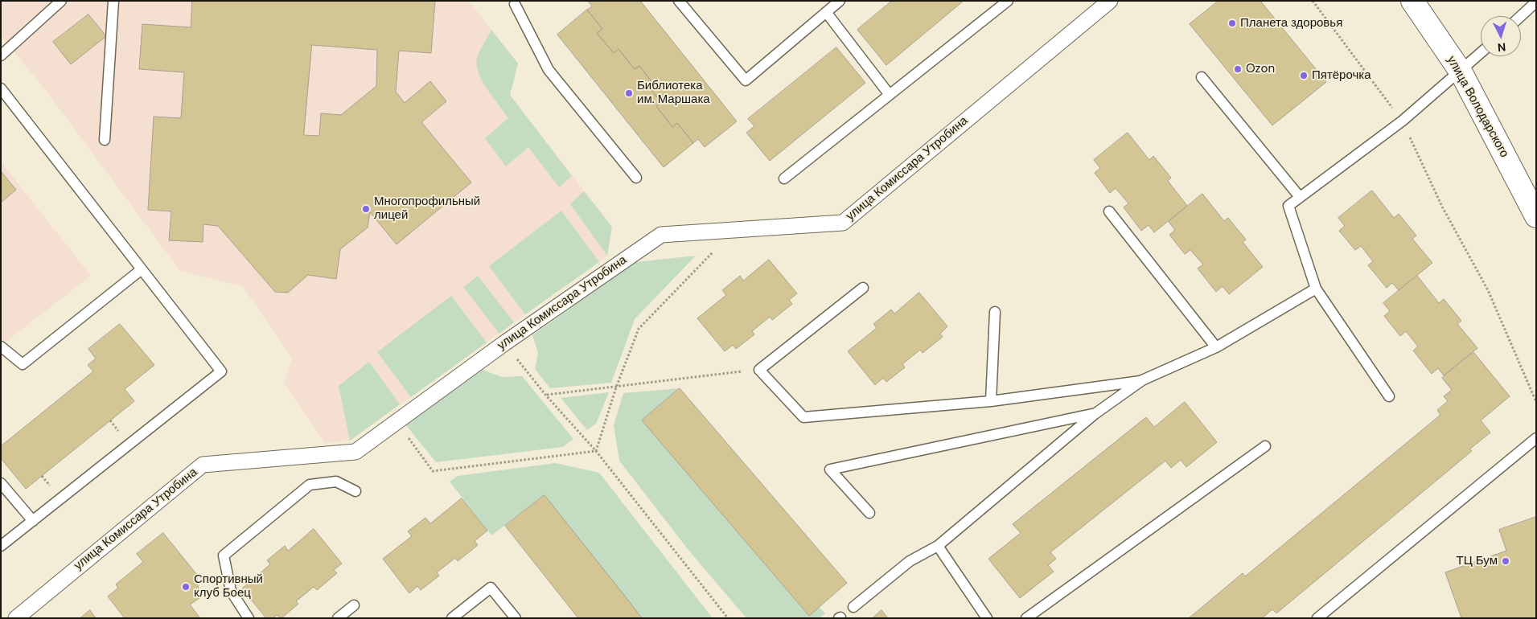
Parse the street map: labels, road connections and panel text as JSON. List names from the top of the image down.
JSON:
{
  "streets": {
    "street": ["улица Володарского", "улица Комиссара Утробина"]
  },
  "places": [
    "Планета здоровья",
    "Ozon",
    "Пятёрочка",
    "Библиотека им. Маршака",
    "Многопрофильный лицей",
    "ТЦ Бум",
    "Спортивный клуб Боец"
  ],
  "north": "bottom"
}
